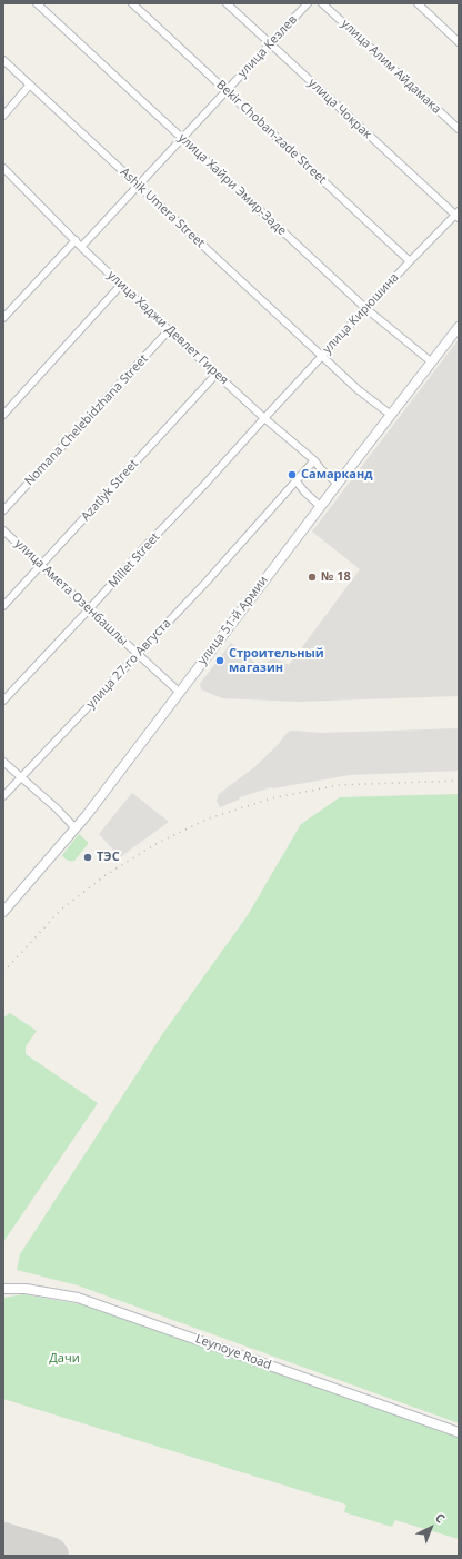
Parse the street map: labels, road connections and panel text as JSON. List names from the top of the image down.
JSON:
{
  "streets": {
    "main road": ["улица 51-й Армии", "Leynoye Road"],
    "street": [
      "улица Кезлев",
      "улица Алим Айдамака",
      "улица Чокрак",
      "Bekir Choban-zade Street",
      "улица Хайри Эмир-Заде",
      "Ashik Umera Street",
      "улица Кирюшина",
      "улица Хаджи Девлет Гирея",
      "Nomana Chelebidzhana Street",
      "Azatlyk Street",
      "Millet Street",
      "улица Амета Озенбашлы",
      "улица 27-го Августа"
    ]
  },
  "crossings": [
    ["улица Кезлев", "улица Чокрак"],
    ["улица Кезлев", "Bekir Choban-zade Street"],
    ["улица Кезлев", "улица Хайри Эмир-Заде"],
    ["улица Кезлев", "Ashik Umera Street"],
    ["улица Кезлев", "улица Хаджи Девлет Гирея"],
    ["улица Чокрак", "улица Кирюшина"],
    ["Bekir Choban-zade Street", "улица Кирюшина"],
    ["улица Хайри Эмир-Заде", "улица Кирюшина"],
    ["улица Хайри Эмир-Заде", "улица 51-й Армии"],
    ["Ashik Umera Street", "улица Кирюшина"],
    ["Ashik Umera Street", "улица 51-й Армии"],
    ["улица Кирюшина", "улица Хаджи Девлет Гирея"],
    ["улица Кирюшина", "Millet Street"],
    ["улица Хаджи Девлет Гирея", "Nomana Chelebidzhana Street"],
    ["улица Хаджи Девлет Гирея", "Azatlyk Street"],
    ["улица Хаджи Девлет Гирея", "Millet Street"],
    ["улица Хаджи Девлет Гирея", "улица 51-й Армии"],
    ["улица Хаджи Девлет Гирея", "улица 27-го Августа"],
    ["Azatlyk Street", "улица Амета Озенбашлы"],
    ["Millet Street", "улица Амета Озенбашлы"],
    ["улица Амета Озенбашлы", "улица 51-й Армии"],
    ["улица Амета Озенбашлы", "улица 27-го Августа"]
  ],
  "parks": ["Дачи"],
  "places": [
    "Самарканд",
    "№ 18",
    "Строительный магазин",
    "ТЭС"
  ],
  "north": "top right"
}
